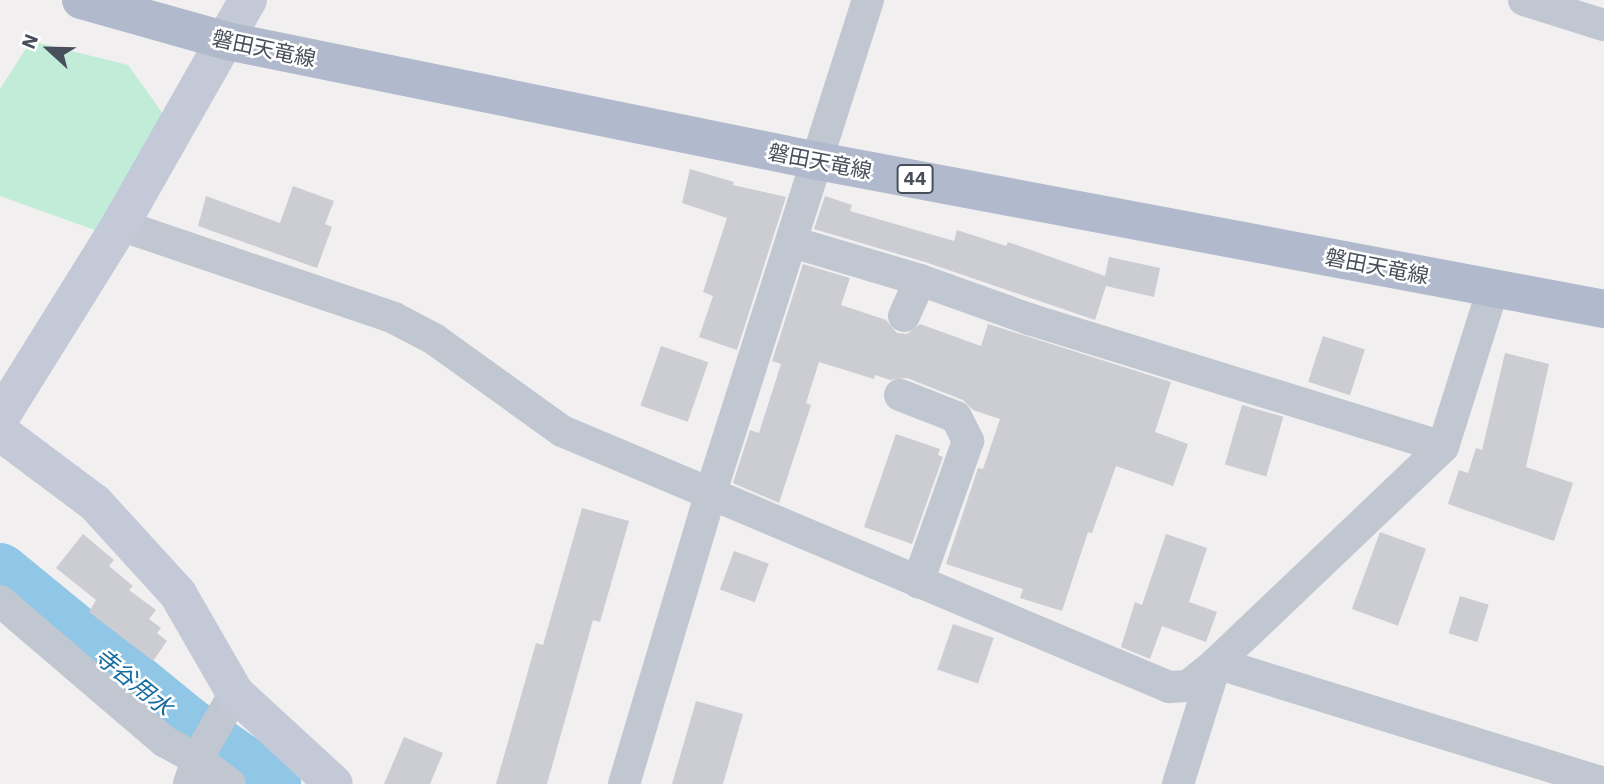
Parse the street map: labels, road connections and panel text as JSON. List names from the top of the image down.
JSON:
{
  "streets": {
    "main road": ["磐田天竜線", "44"]
  },
  "water": ["寺谷用水"],
  "north": "left"
}
